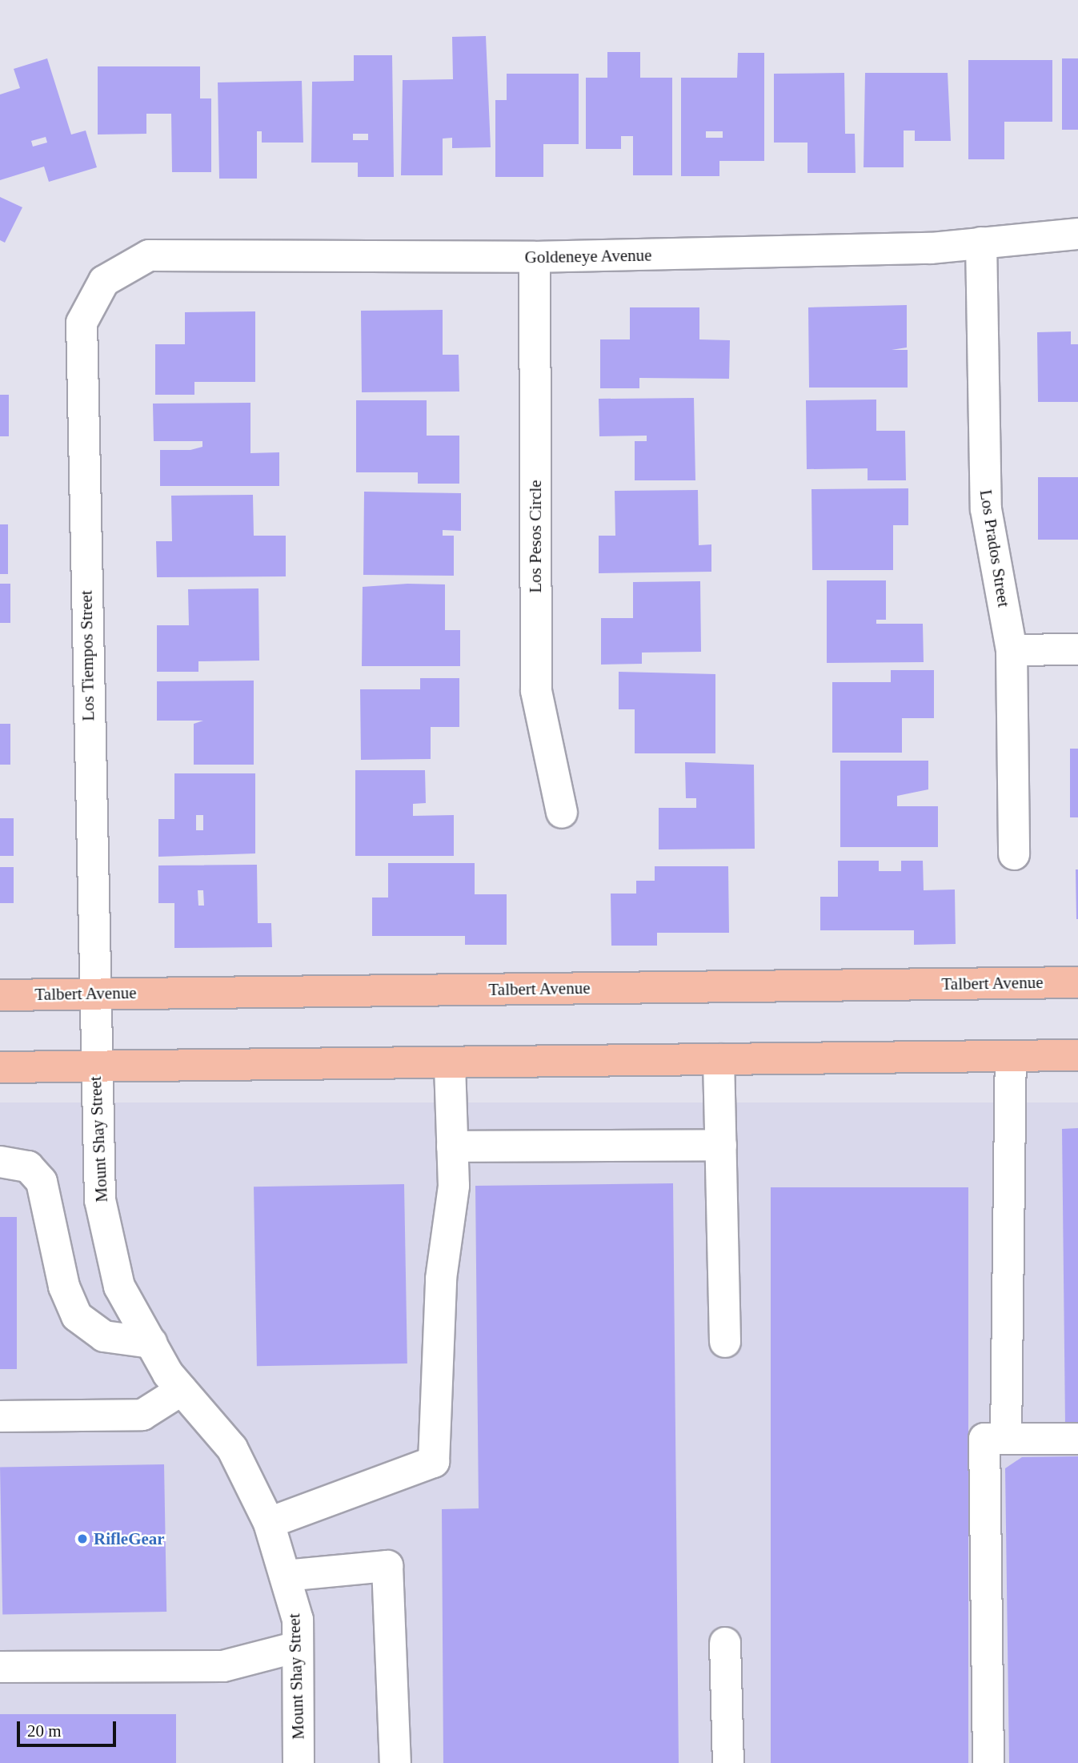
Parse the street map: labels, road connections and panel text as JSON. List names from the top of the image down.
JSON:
{
  "streets": {
    "main road": ["Talbert Avenue"],
    "street": [
      "Goldeneye Avenue",
      "Los Pesos Circle",
      "Los Prados Street",
      "Los Tiempos Street",
      "Mount Shay Street"
    ]
  },
  "crossings": [
    ["Goldeneye Avenue", "Los Pesos Circle"],
    ["Goldeneye Avenue", "Los Prados Street"],
    ["Goldeneye Avenue", "Los Tiempos Street"],
    ["Los Tiempos Street", "Talbert Avenue"],
    ["Los Tiempos Street", "Mount Shay Street"]
  ],
  "places": ["RifleGear"],
  "scale_bar": "20 m"
}
